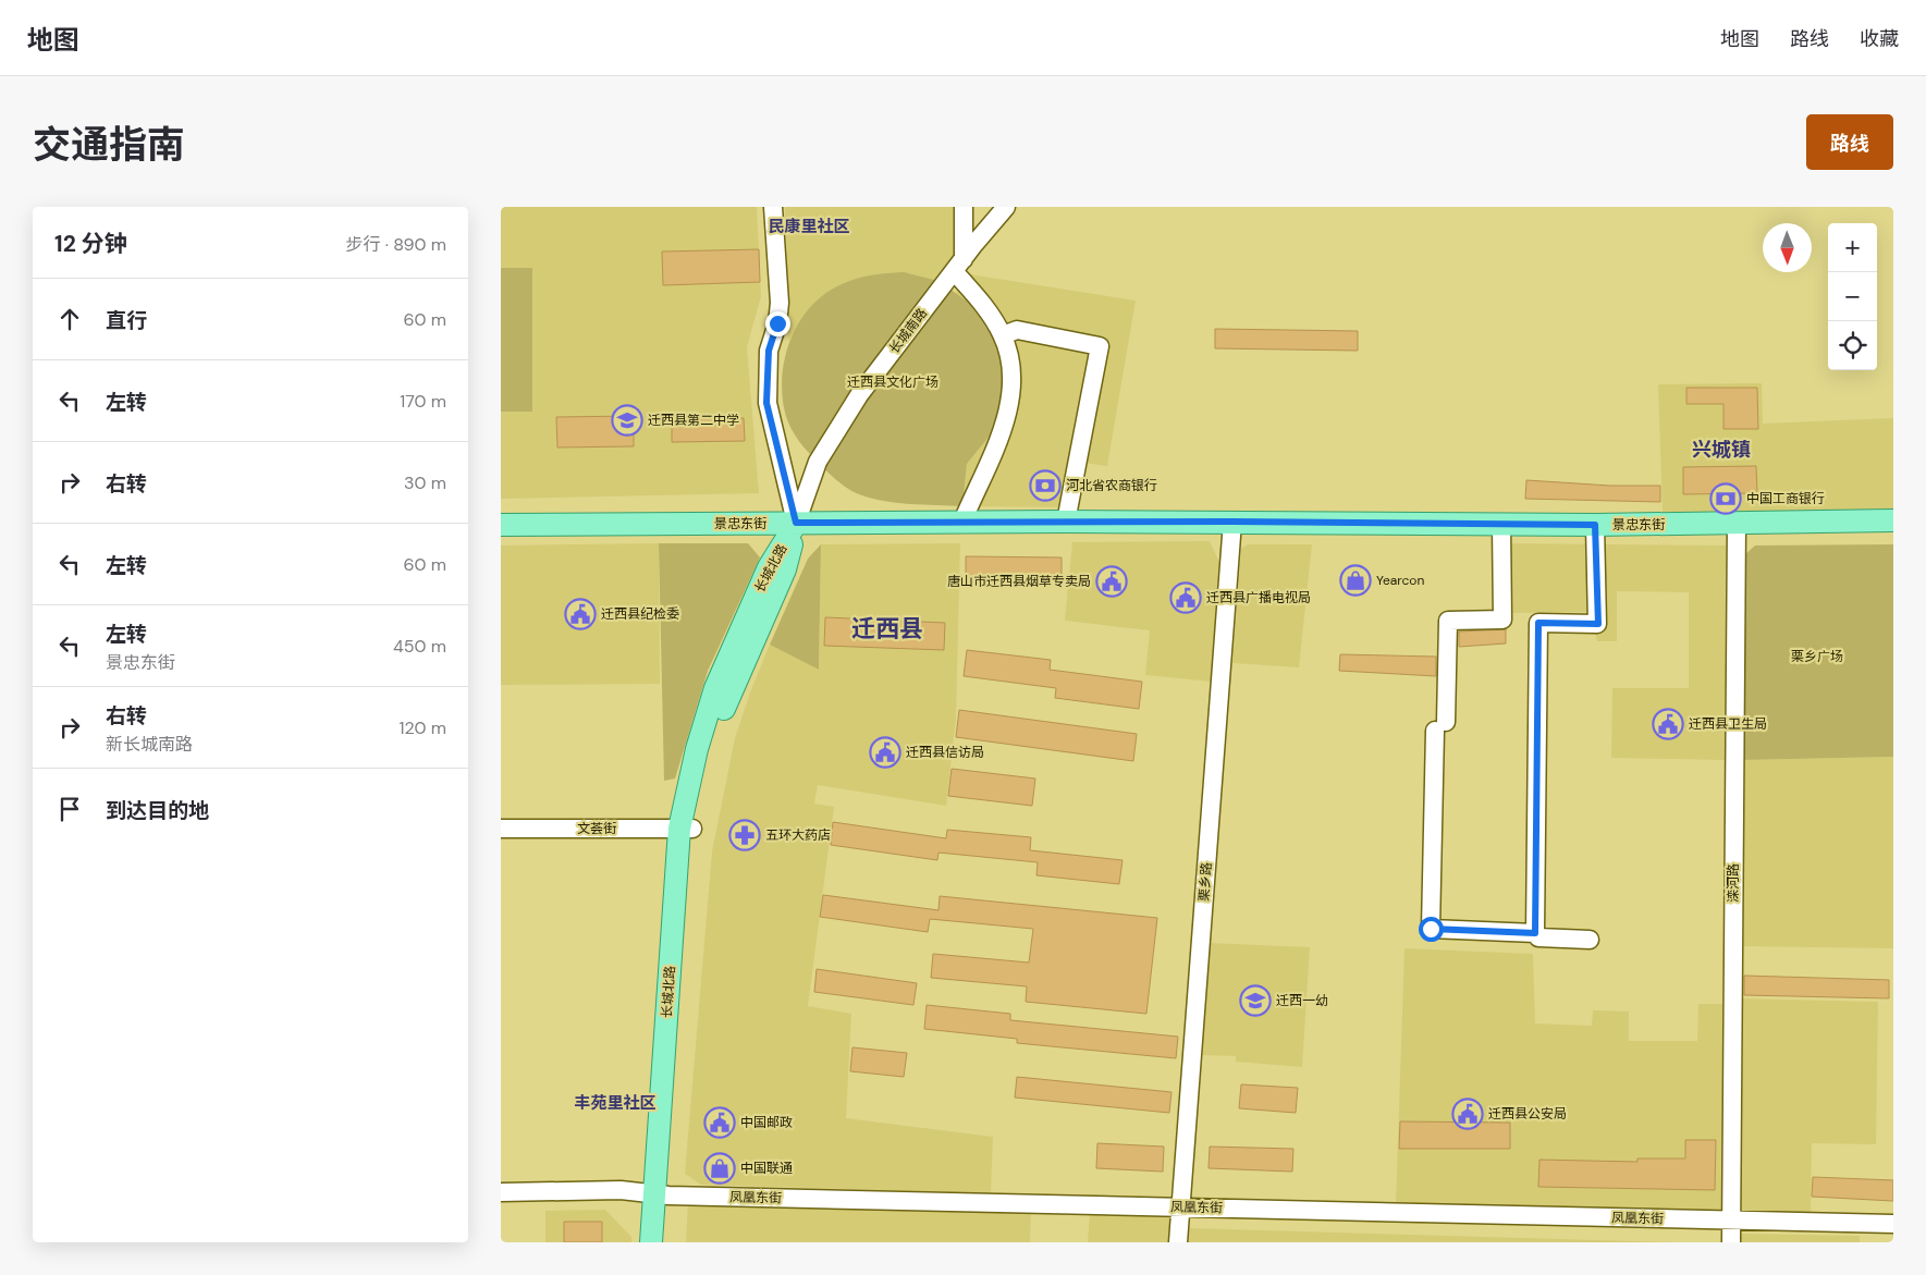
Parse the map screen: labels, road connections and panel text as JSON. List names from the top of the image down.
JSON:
{
  "streets": {
    "main road": ["景忠东街", "长城北路"],
    "street": [
      "长城南路",
      "文荟街",
      "栗乡路",
      "滦河路",
      "凤凰东街"
    ]
  },
  "crossings": [
    ["长城南路", "景忠东街"],
    ["长城南路", "长城北路"],
    ["景忠东街", "长城北路"],
    ["景忠东街", "栗乡路"],
    ["景忠东街", "滦河路"],
    ["长城北路", "文荟街"],
    ["长城北路", "凤凰东街"],
    ["栗乡路", "凤凰东街"],
    ["滦河路", "凤凰东街"]
  ],
  "districts": [
    "民康里社区",
    "兴城镇",
    "迁西县",
    "丰苑里社区"
  ],
  "parks": ["迁西县文化广场", "栗乡广场"],
  "places": {
    "school or university": ["迁西县第二中学", "迁西一幼"],
    "bank": ["河北省农商银行", "中国工商银行"],
    "shop": ["Yearcon", "中国联通"],
    "public building": [
      "唐山市迁西县烟草专卖局",
      "迁西县广播电视局",
      "迁西县纪检委",
      "迁西县卫生局",
      "迁西县信访局",
      "迁西县公安局",
      "中国邮政"
    ],
    "pharmacy": ["五环大药店"]
  },
  "north": "bottom",
  "page": {
    "header": "地图",
    "nav": ["地图", "路线", "收藏"],
    "title": "交通指南",
    "buttons": "路线",
    "heading": ["12 分钟", "步行 · 890 m"],
    "map_buttons": ["+", "−"],
    "list": [
      ["直行", "60 m"],
      ["左转", "170 m"],
      ["右转", "30 m"],
      ["左转", "60 m"],
      ["左转", "景忠东街", "450 m"],
      ["右转", "新长城南路", "120 m"],
      "到达目的地"
    ]
  }
}
